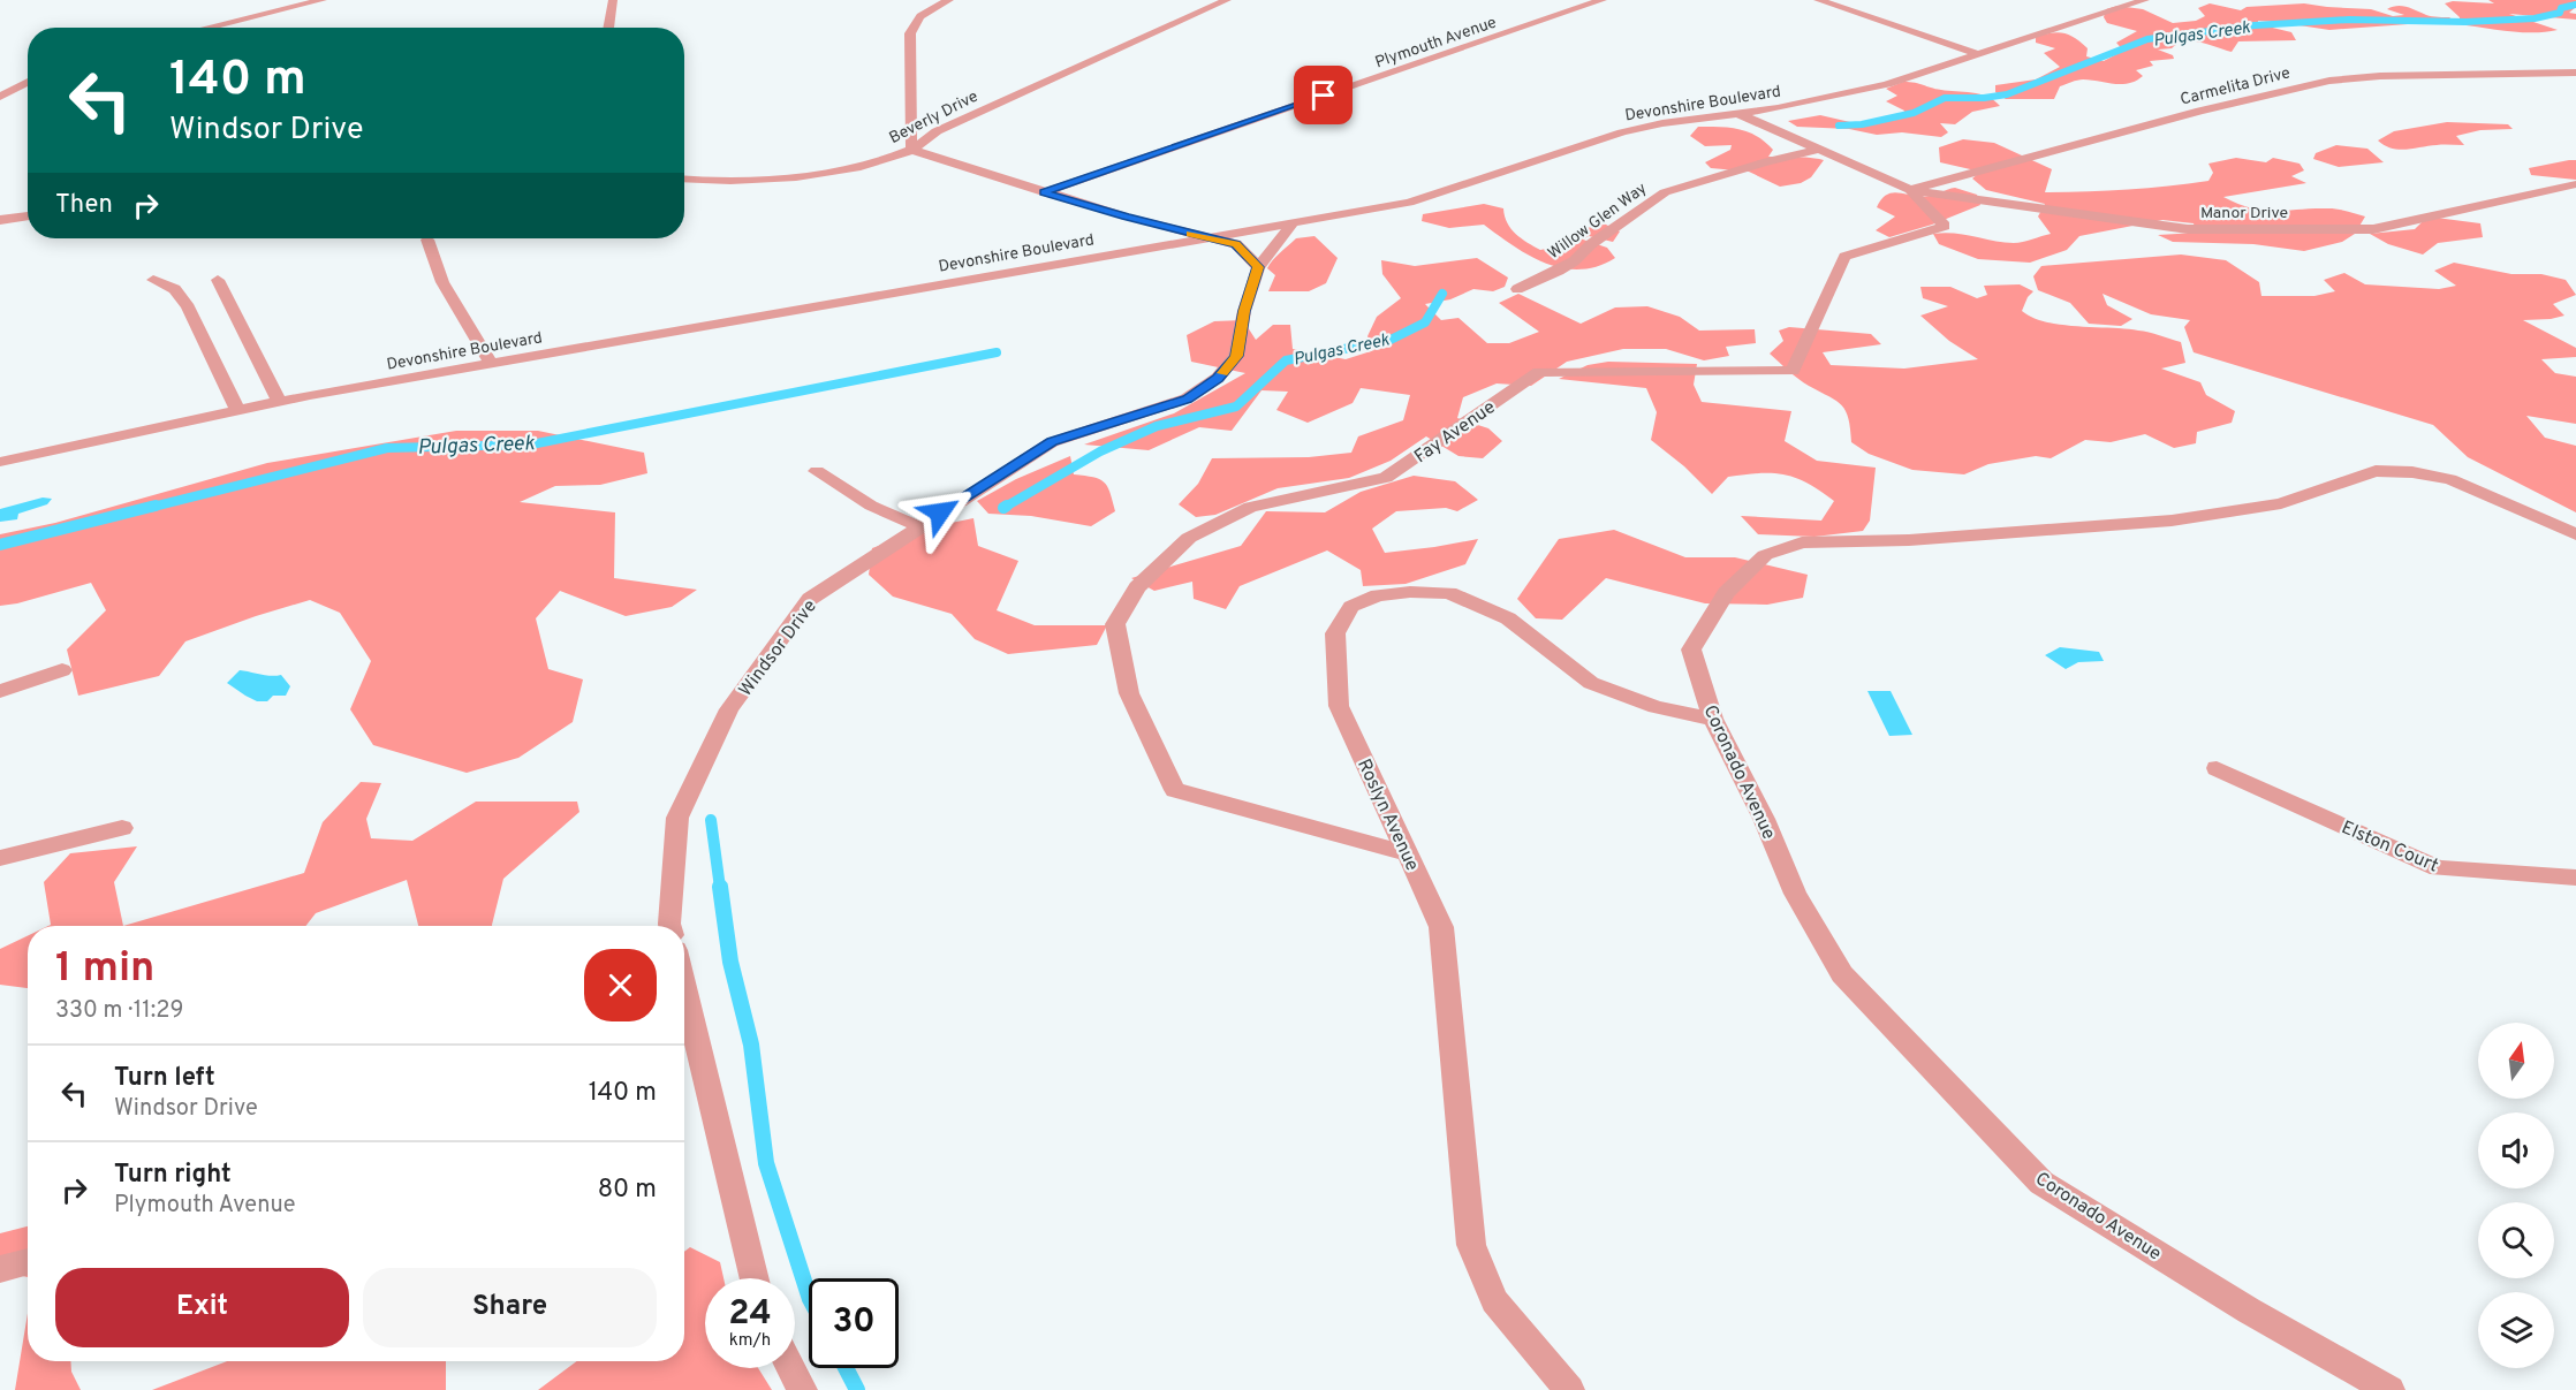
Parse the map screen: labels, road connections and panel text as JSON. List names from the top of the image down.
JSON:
{
  "streets": {
    "street": [
      "Plymouth Avenue",
      "Carmelita Drive",
      "Devonshire Boulevard",
      "Beverly Drive",
      "Manor Drive",
      "Willow Glen Way",
      "Fay Avenue",
      "Windsor Drive",
      "Coronado Avenue",
      "Roslyn Avenue",
      "Elston Court"
    ]
  },
  "crossings": [
    ["Carmelita Drive", "Manor Drive"],
    ["Carmelita Drive", "Fay Avenue"],
    ["Devonshire Boulevard", "Fay Avenue"],
    ["Devonshire Boulevard", "Windsor Drive"],
    ["Manor Drive", "Fay Avenue"],
    ["Willow Glen Way", "Fay Avenue"],
    ["Fay Avenue", "Roslyn Avenue"],
    ["Coronado Avenue", "Roslyn Avenue"]
  ],
  "water": ["Pulgas Creek"],
  "north": "top",
  "page": {
    "turn": ["140 m", "Windsor Drive"],
    "then": "Then",
    "heading": ["1 min", "330 m · 11:29"],
    "list": [
      {
        "name": "Turn left",
        "note": "Windsor Drive",
        "value": "140 m"
      },
      {
        "name": "Turn right",
        "note": "Plymouth Avenue",
        "value": "80 m"
      }
    ],
    "buttons": ["Exit", "Share"],
    "speed": "24 km/h",
    "limit": "30"
  }
}
